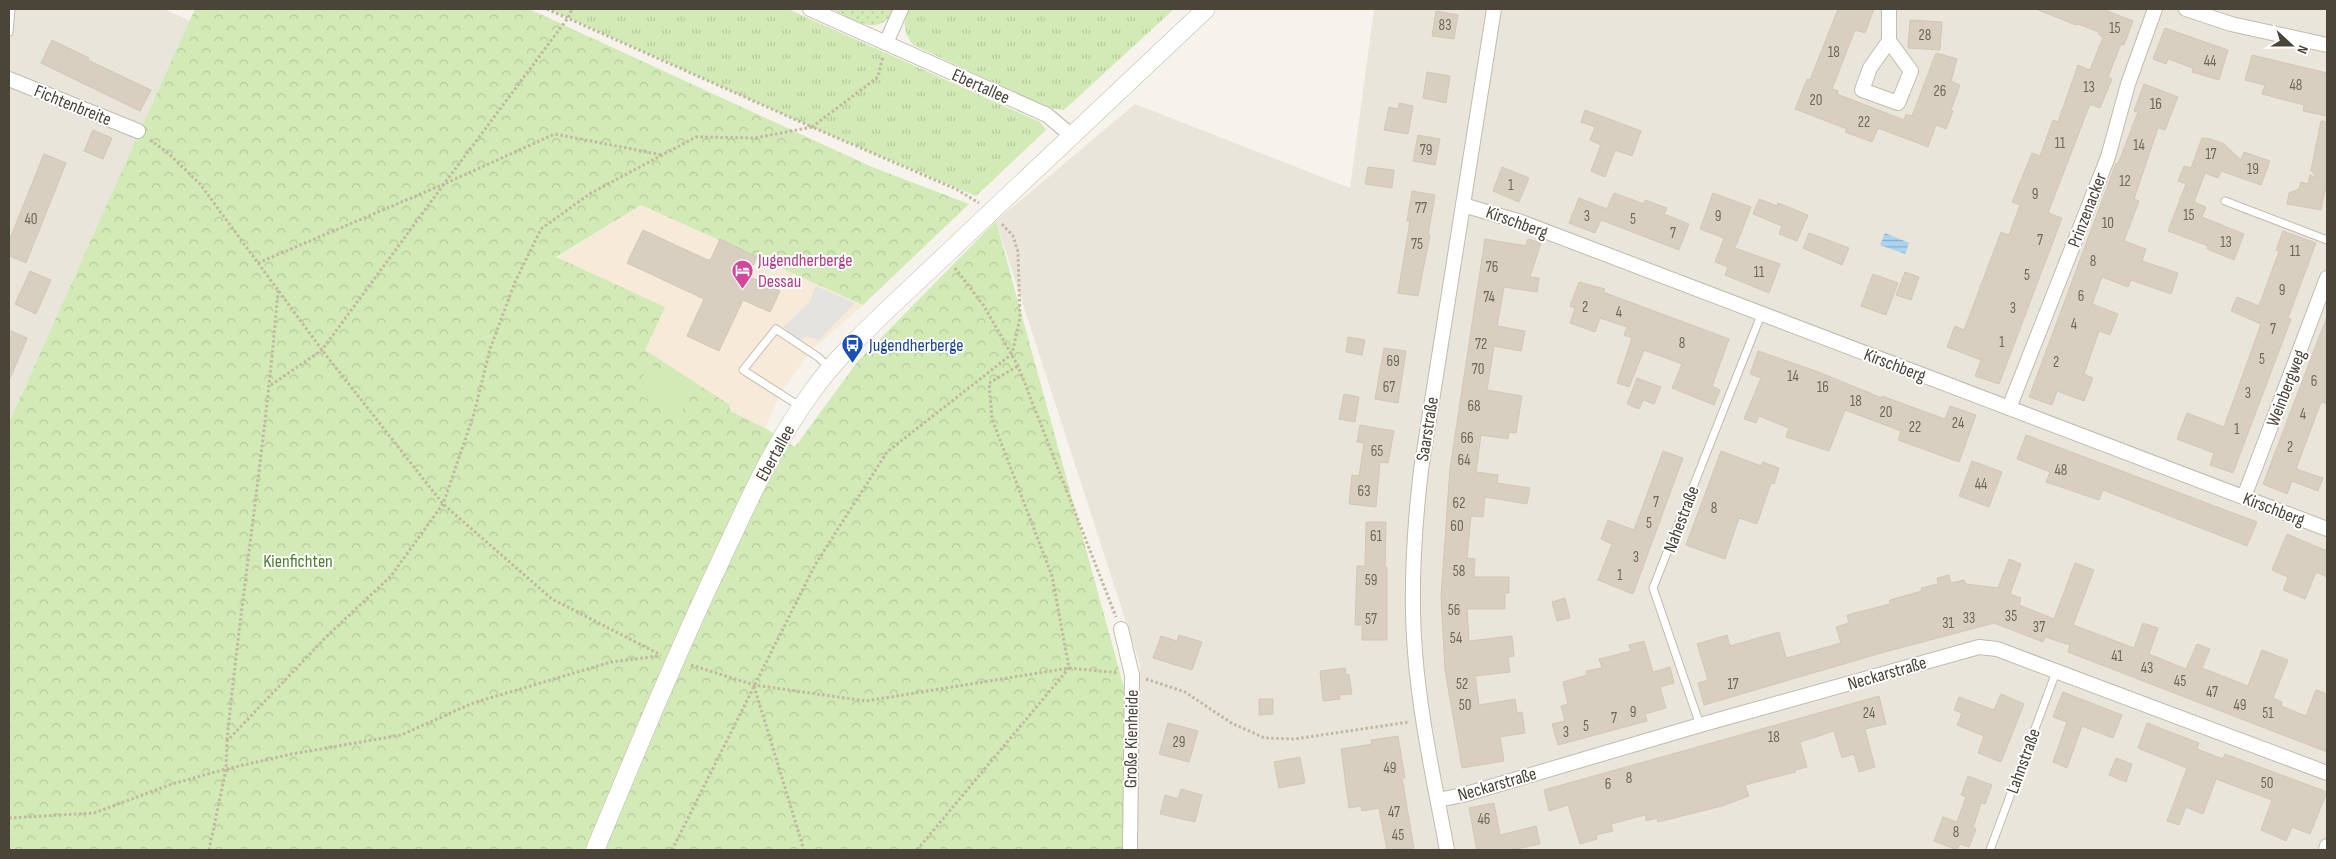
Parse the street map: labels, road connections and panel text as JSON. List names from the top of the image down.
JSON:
{
  "streets": {
    "street": [
      "Ebertallee",
      "Fichtenbreite",
      "Prinzenacker",
      "Kirschberg",
      "Weinbergweg",
      "Saarstraße",
      "Neckarstraße",
      "Große Kienheide"
    ],
    "lane": ["Nahestraße", "Lahnstraße"]
  },
  "crossings": [
    ["Prinzenacker", "Kirschberg"],
    ["Kirschberg", "Weinbergweg"],
    ["Kirschberg", "Saarstraße"],
    ["Kirschberg", "Nahestraße"],
    ["Saarstraße", "Neckarstraße"],
    ["Nahestraße", "Neckarstraße"],
    ["Neckarstraße", "Lahnstraße"]
  ],
  "parks": ["Kienfichten"],
  "places": {
    "hotel": ["Jugendherberge Dessau"],
    "bus stop": ["Jugendherberge"]
  },
  "house_numbers": [
    "83",
    "15",
    "28",
    "18",
    "44",
    "48",
    "13",
    "26",
    "20",
    "16",
    "22",
    "11",
    "14",
    "79",
    "17",
    "19",
    "12",
    "1",
    "9",
    "77",
    "15",
    "3",
    "9",
    "40",
    "5",
    "10",
    "7",
    "7",
    "13",
    "75",
    "11",
    "8",
    "76",
    "11",
    "5",
    "9",
    "6",
    "74",
    "2",
    "3",
    "4",
    "4",
    "7",
    "1",
    "8",
    "72",
    "5",
    "69",
    "2",
    "70",
    "14",
    "6",
    "67",
    "16",
    "3",
    "18",
    "68",
    "20",
    "4",
    "24",
    "22",
    "1",
    "66",
    "2",
    "65",
    "64",
    "48",
    "44",
    "63",
    "7",
    "62",
    "8",
    "5",
    "60",
    "61",
    "3",
    "58",
    "1",
    "59",
    "56",
    "35",
    "33",
    "57",
    "31",
    "37",
    "54",
    "41",
    "43",
    "45",
    "52",
    "17",
    "47",
    "50",
    "49",
    "9",
    "24",
    "51",
    "7",
    "5",
    "3",
    "18",
    "29",
    "49",
    "8",
    "50",
    "6",
    "47",
    "46",
    "8",
    "45"
  ],
  "north": "right"
}
